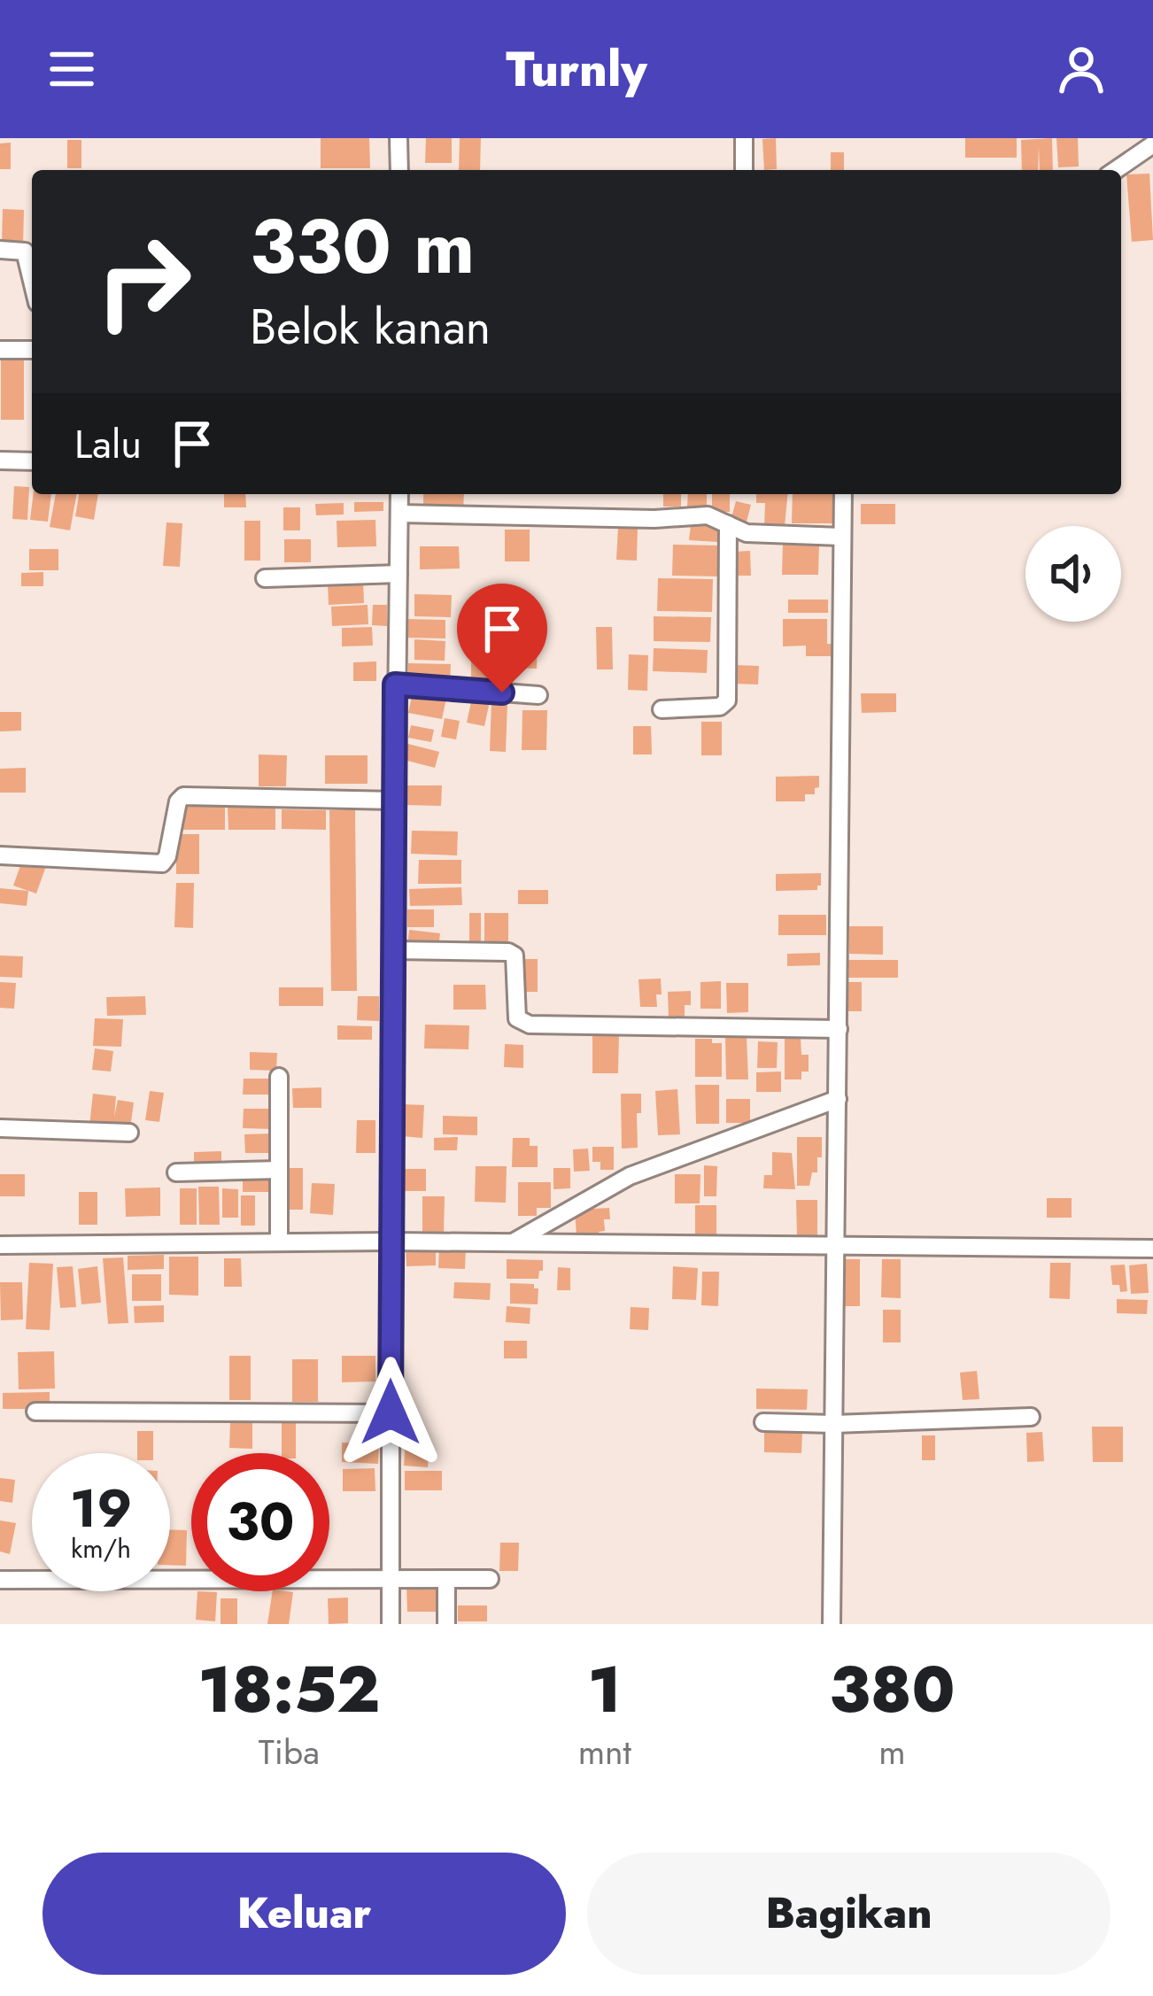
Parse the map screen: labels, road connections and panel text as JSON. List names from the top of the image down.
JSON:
{
  "page": {
    "header": "Turnly",
    "turn": ["330 m", "Belok kanan"],
    "then": "Lalu",
    "speed": "19 km/h",
    "limit": "30",
    "eta": [
      "18:52",
      "Tiba",
      "1",
      "mnt",
      "380",
      "m"
    ],
    "buttons": ["Keluar", "Bagikan"]
  }
}
